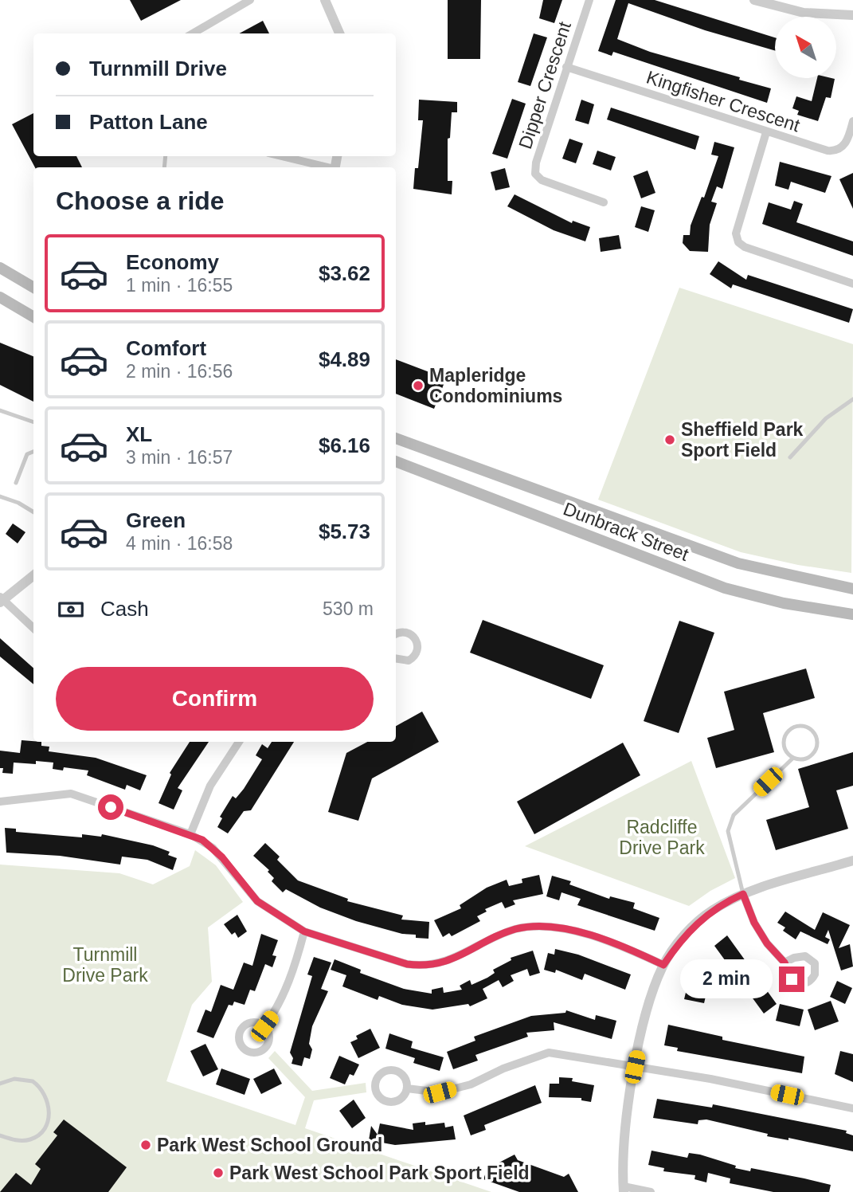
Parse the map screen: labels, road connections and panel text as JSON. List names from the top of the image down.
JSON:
{
  "streets": {
    "main road": ["Dunbrack Street"],
    "street": ["Dipper Crescent", "Kingfisher Crescent"]
  },
  "crossings": [
    ["Dipper Crescent", "Kingfisher Crescent"]
  ],
  "parks": ["Radcliffe Drive Park", "Turnmill Drive Park"],
  "places": [
    "Mapleridge Condominiums",
    "Sheffield Park Sport Field",
    "Park West School Ground",
    "Park West School Park Sport Field"
  ],
  "north": "top left",
  "page": {
    "banner": ["Turnmill Drive", "Patton Lane"],
    "heading": "Choose a ride",
    "list": [
      {
        "name": "Economy",
        "note": "1 min · 16:55",
        "value": "$3.62"
      },
      {
        "name": "Comfort",
        "note": "2 min · 16:56",
        "value": "$4.89"
      },
      {
        "name": "XL",
        "note": "3 min · 16:57",
        "value": "$6.16"
      },
      {
        "name": "Green",
        "note": "4 min · 16:58",
        "value": "$5.73"
      }
    ],
    "pay": ["Cash", "530 m"],
    "buttons": "Confirm",
    "bubble": "2 min"
  }
}
